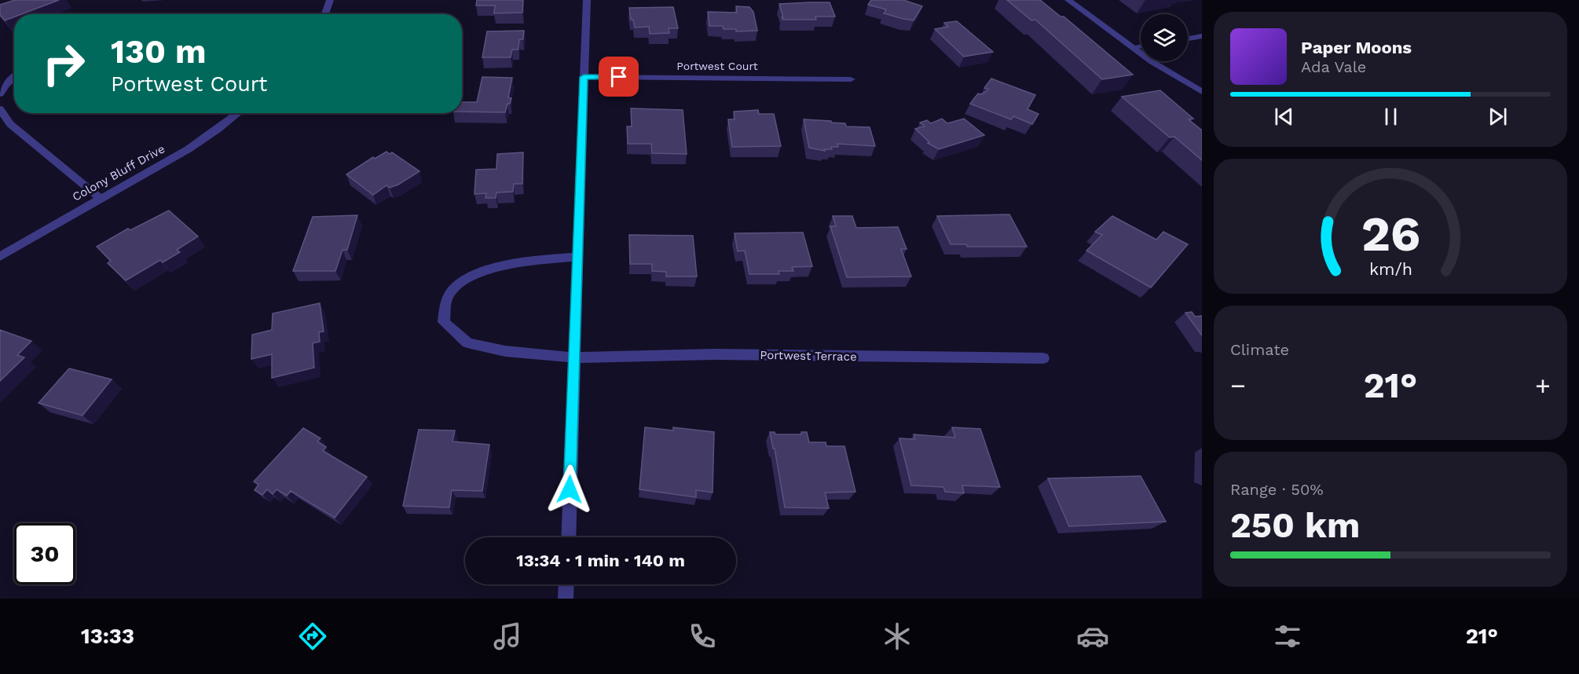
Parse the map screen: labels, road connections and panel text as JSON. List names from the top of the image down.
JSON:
{
  "streets": {
    "street": ["Portwest Court", "Colony Bluff Drive", "Portwest Terrace"]
  },
  "page": {
    "turn": ["130 m", "Portwest Court"],
    "song": ["Paper Moons", "Ada Vale"],
    "tile": [
      "Climate",
      ["Range · 50%", "250 km"]
    ],
    "heat": ["−", "21°", "+"],
    "limit": "30",
    "trip": "13:34 · 1 min · 140 m",
    "tabs": ["13:33", "21°"],
    "gauge": ["26", "km/h"]
  }
}
